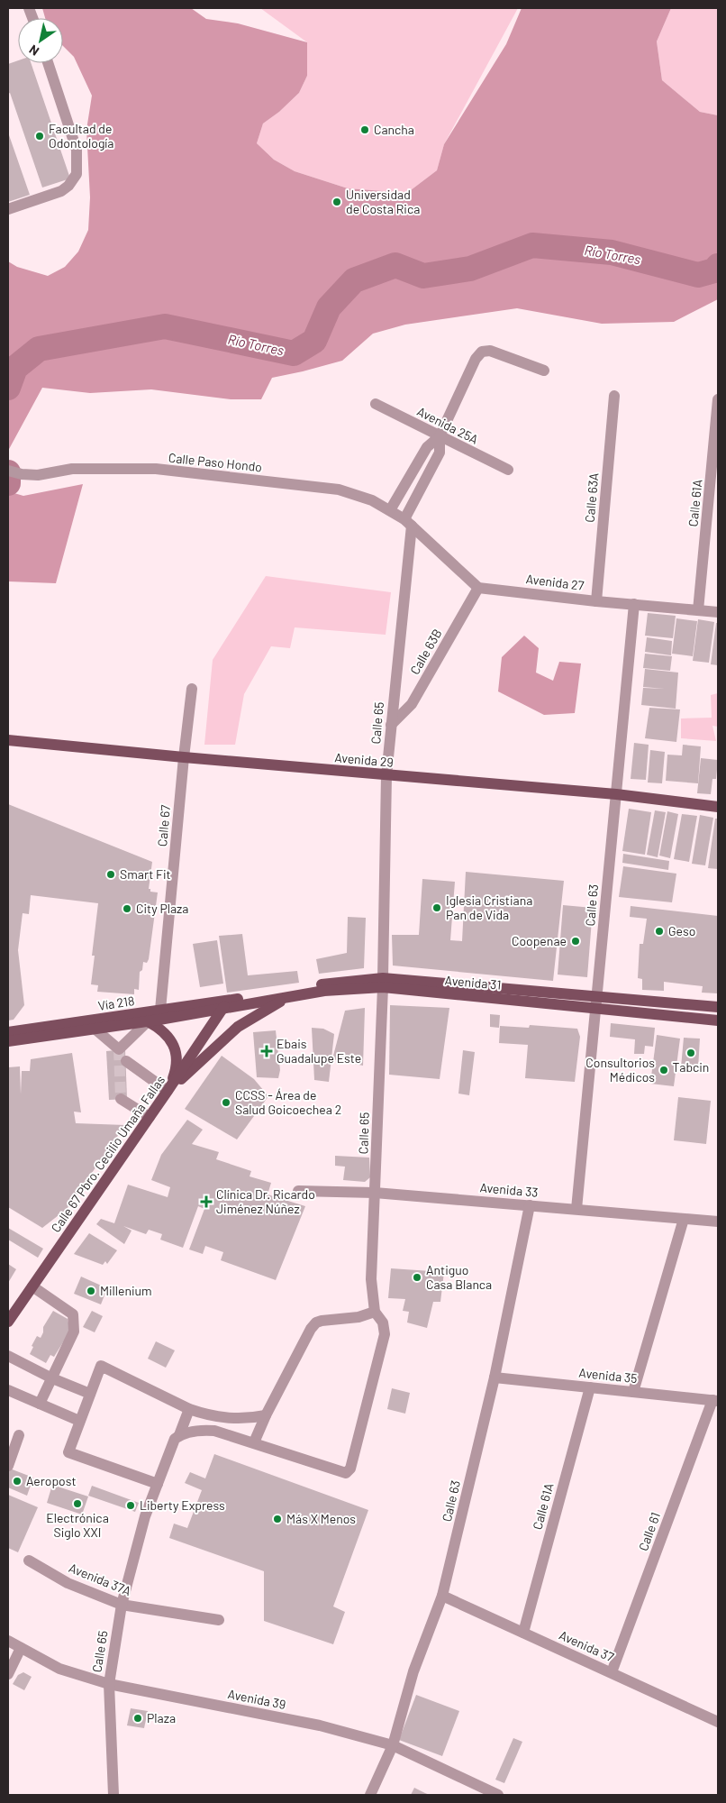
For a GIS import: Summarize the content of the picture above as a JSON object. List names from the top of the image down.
{
  "streets": {
    "main road": [
      "Avenida 29",
      "Avenida 31",
      "Vía 218",
      "Calle 67 Pbro. Cecilio Umaña Fallas"
    ],
    "street": [
      "Avenida 25A",
      "Calle Paso Hondo",
      "Calle 63A",
      "Calle 61A",
      "Avenida 27",
      "Calle 63B",
      "Calle 65",
      "Calle 67",
      "Calle 63",
      "Avenida 33",
      "Avenida 35",
      "Calle 61",
      "Avenida 37A",
      "Avenida 37",
      "Avenida 39"
    ]
  },
  "crossings": [
    ["Avenida 25A", "Calle 65"],
    ["Calle Paso Hondo", "Calle 65"],
    ["Calle 63A", "Avenida 27"],
    ["Calle 61A", "Avenida 27"],
    ["Calle 61A", "Avenida 35"],
    ["Calle 61A", "Avenida 37"],
    ["Avenida 27", "Calle 63B"],
    ["Avenida 27", "Calle 63"],
    ["Calle 63B", "Calle 65"],
    ["Calle 65", "Avenida 29"],
    ["Calle 65", "Avenida 31"],
    ["Calle 65", "Avenida 33"],
    ["Calle 65", "Avenida 37A"],
    ["Calle 65", "Avenida 39"],
    ["Avenida 29", "Calle 67"],
    ["Avenida 29", "Calle 63"],
    ["Calle 67", "Vía 218"],
    ["Calle 63", "Avenida 31"],
    ["Calle 63", "Avenida 33"],
    ["Calle 63", "Avenida 35"],
    ["Calle 63", "Avenida 37"],
    ["Calle 63", "Avenida 39"],
    ["Avenida 31", "Vía 218"],
    ["Avenida 31", "Calle 67 Pbro. Cecilio Umaña Fallas"],
    ["Vía 218", "Calle 67 Pbro. Cecilio Umaña Fallas"],
    ["Avenida 35", "Calle 61"],
    ["Calle 61", "Avenida 37"]
  ],
  "water": ["Río Torres"],
  "places": {
    "other": [
      "Cancha",
      "Facultad de Odontología",
      "Universidad de Costa Rica",
      "Smart Fit",
      "Iglesia Cristiana Pan de Vida",
      "City Plaza",
      "Geso",
      "Coopenae",
      "Tabcin",
      "Consultorios Médicos",
      "CCSS - Área de Salud Goicoechea 2",
      "Antiguo Casa Blanca",
      "Millenium",
      "Aeropost",
      "Electrónica Siglo XXI",
      "Liberty Express",
      "Más X Menos",
      "Plaza"
    ],
    "health": ["Ebais Guadalupe Este", "Clínica Dr. Ricardo Jiménez Núñez"]
  },
  "north": "bottom left"
}
